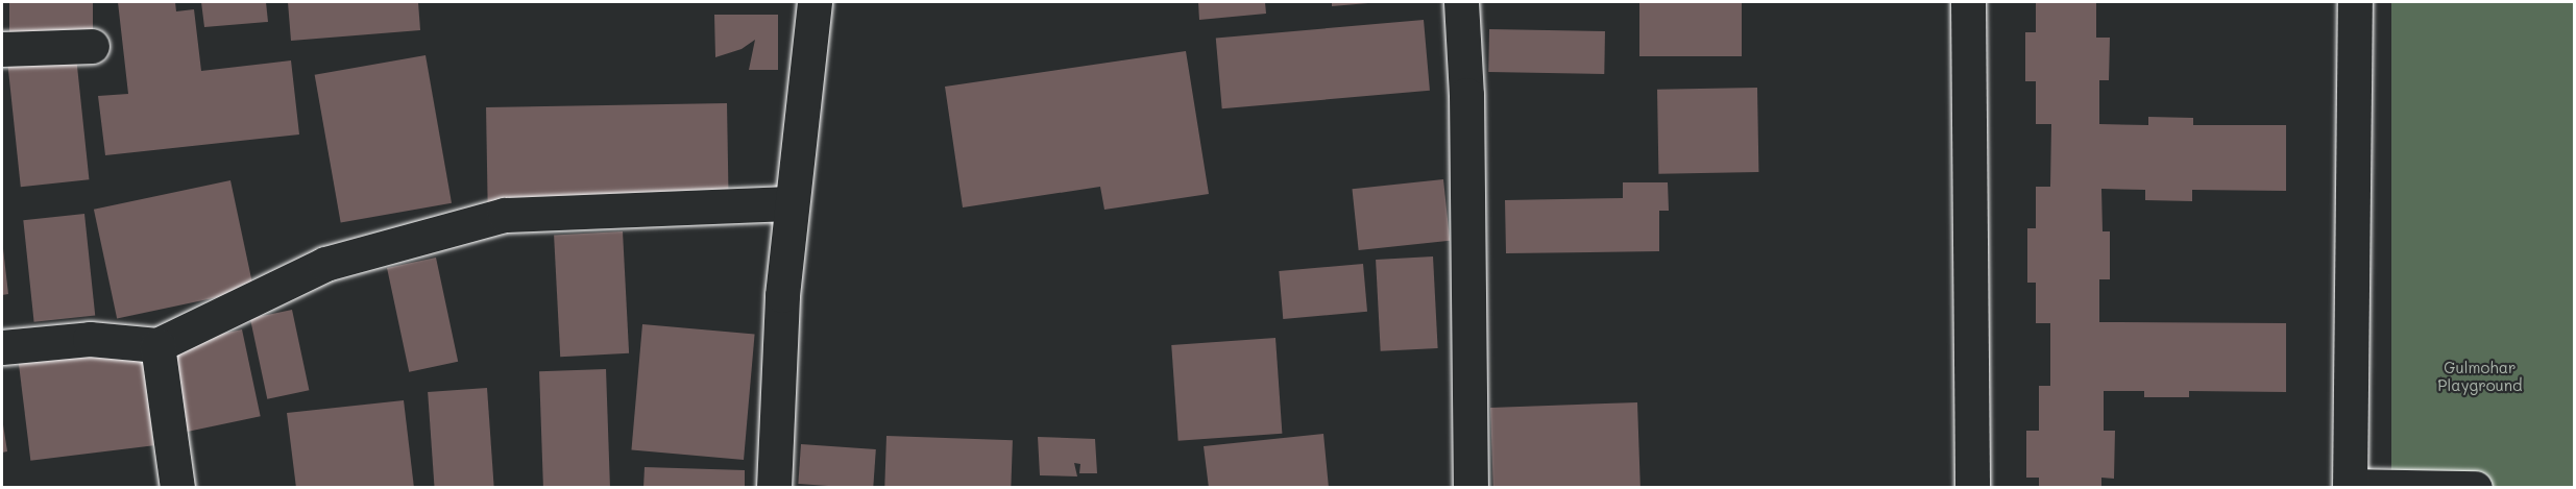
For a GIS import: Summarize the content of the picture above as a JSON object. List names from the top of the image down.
{
  "parks": ["Gulmohar Playground"]
}
